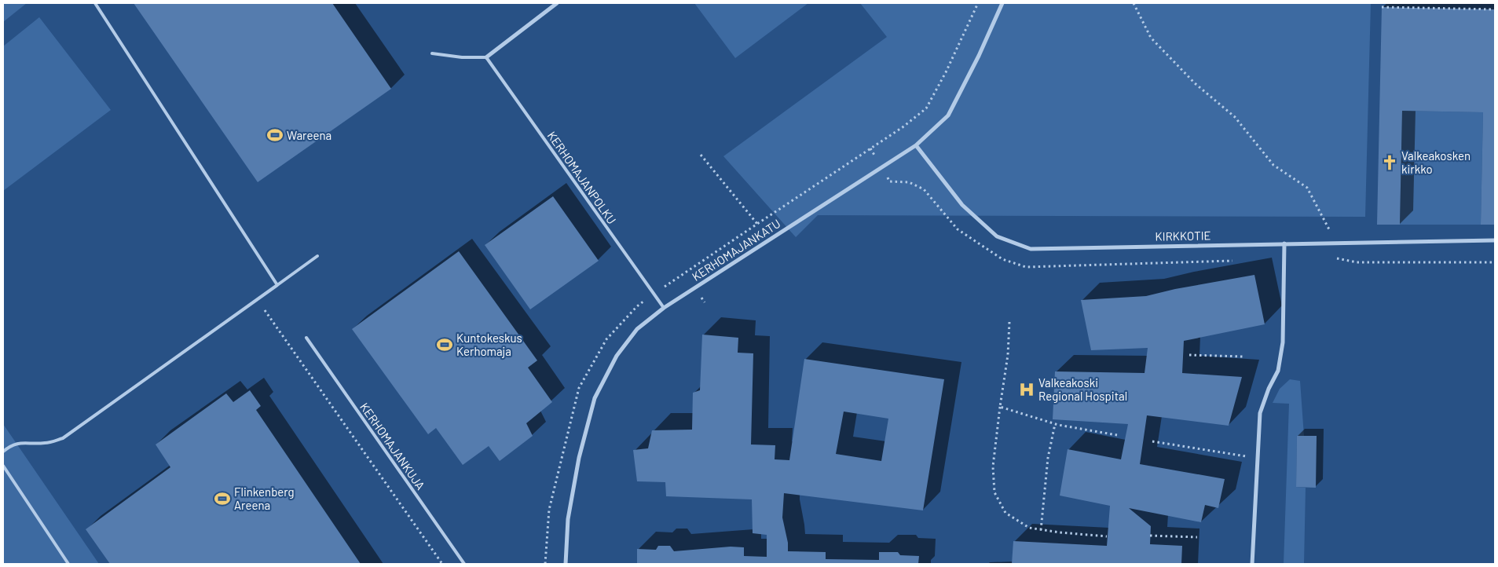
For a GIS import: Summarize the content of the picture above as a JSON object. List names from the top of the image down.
{
  "streets": {
    "street": ["KIRKKOTIE", "KERHOMAJANKATU"],
    "lane": ["KERHOMAJANPOLKU", "KERHOMAJANKUJA"]
  },
  "crossings": [
    ["KERHOMAJANPOLKU", "KERHOMAJANKATU"],
    ["KIRKKOTIE", "KERHOMAJANKATU"]
  ],
  "places": {
    "sports": ["Wareena", "Kuntokeskus Kerhomaja", "Flinkenberg Areena"],
    "church": ["Valkeakosken kirkko"],
    "hospital": ["Valkeakoski Regional Hospital"]
  }
}
